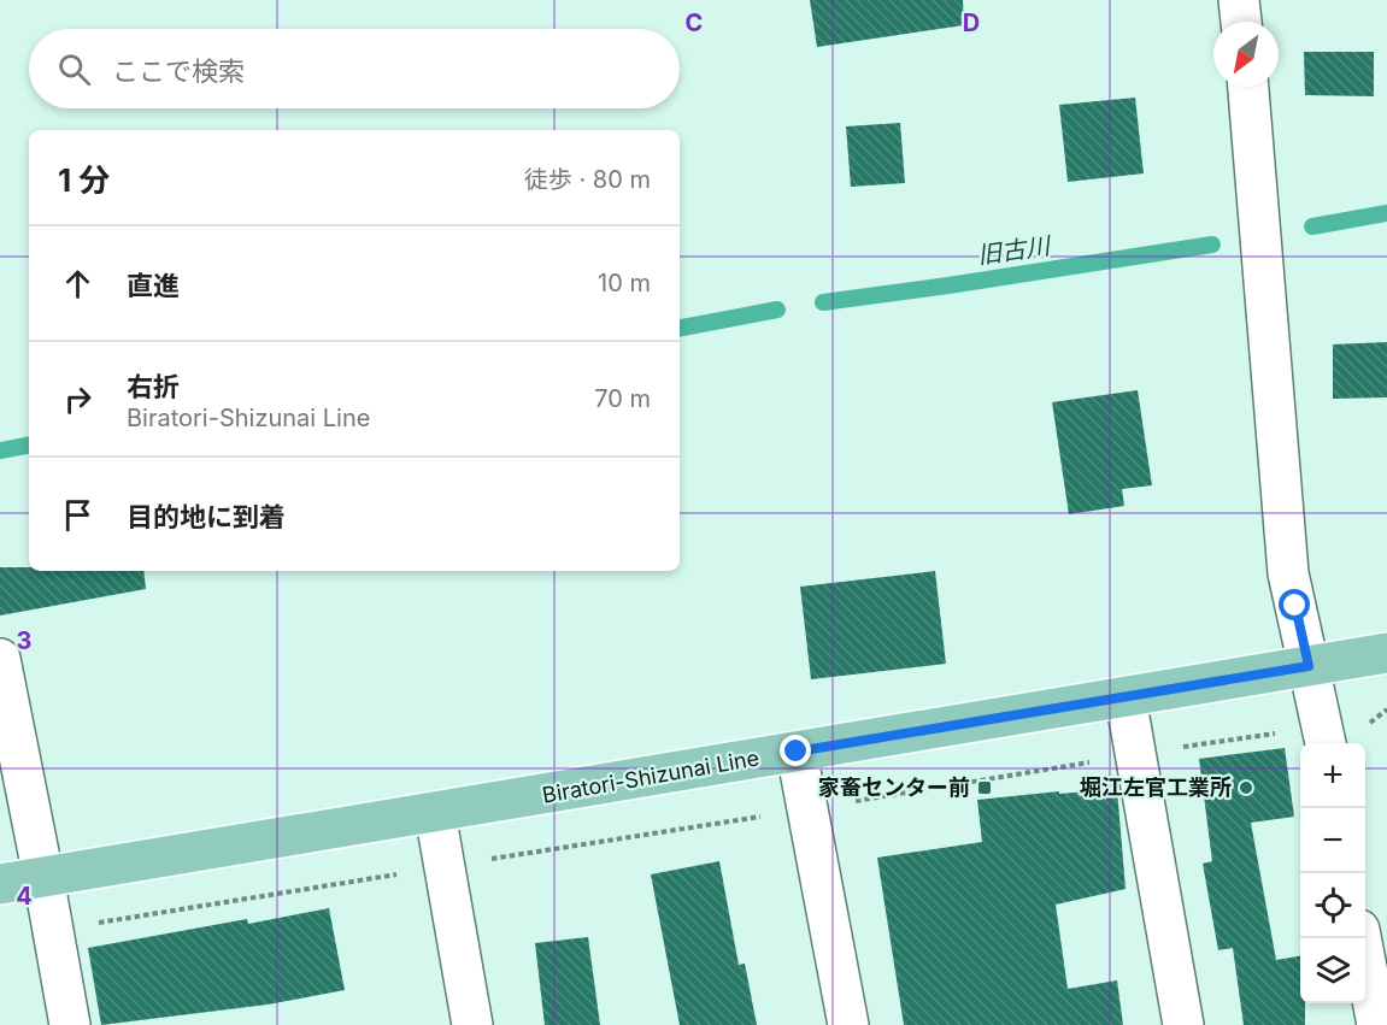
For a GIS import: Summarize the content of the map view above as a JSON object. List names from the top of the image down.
{
  "streets": {
    "main road": ["Biratori-Shizunai Line"]
  },
  "water": ["旧古川"],
  "places": {
    "transit": ["家畜センター前"],
    "other": ["堀江左官工業所"]
  },
  "north": "bottom left",
  "page": {
    "search": "ここで検索",
    "heading": ["1 分", "徒歩 · 80 m"],
    "list": [
      ["直進", "10 m"],
      ["右折", "Biratori-Shizunai Line", "70 m"],
      "目的地に到着"
    ],
    "map_buttons": ["+", "−"]
  },
  "grid": {
    "columns": ["C", "D"],
    "rows": ["3", "4"]
  }
}
